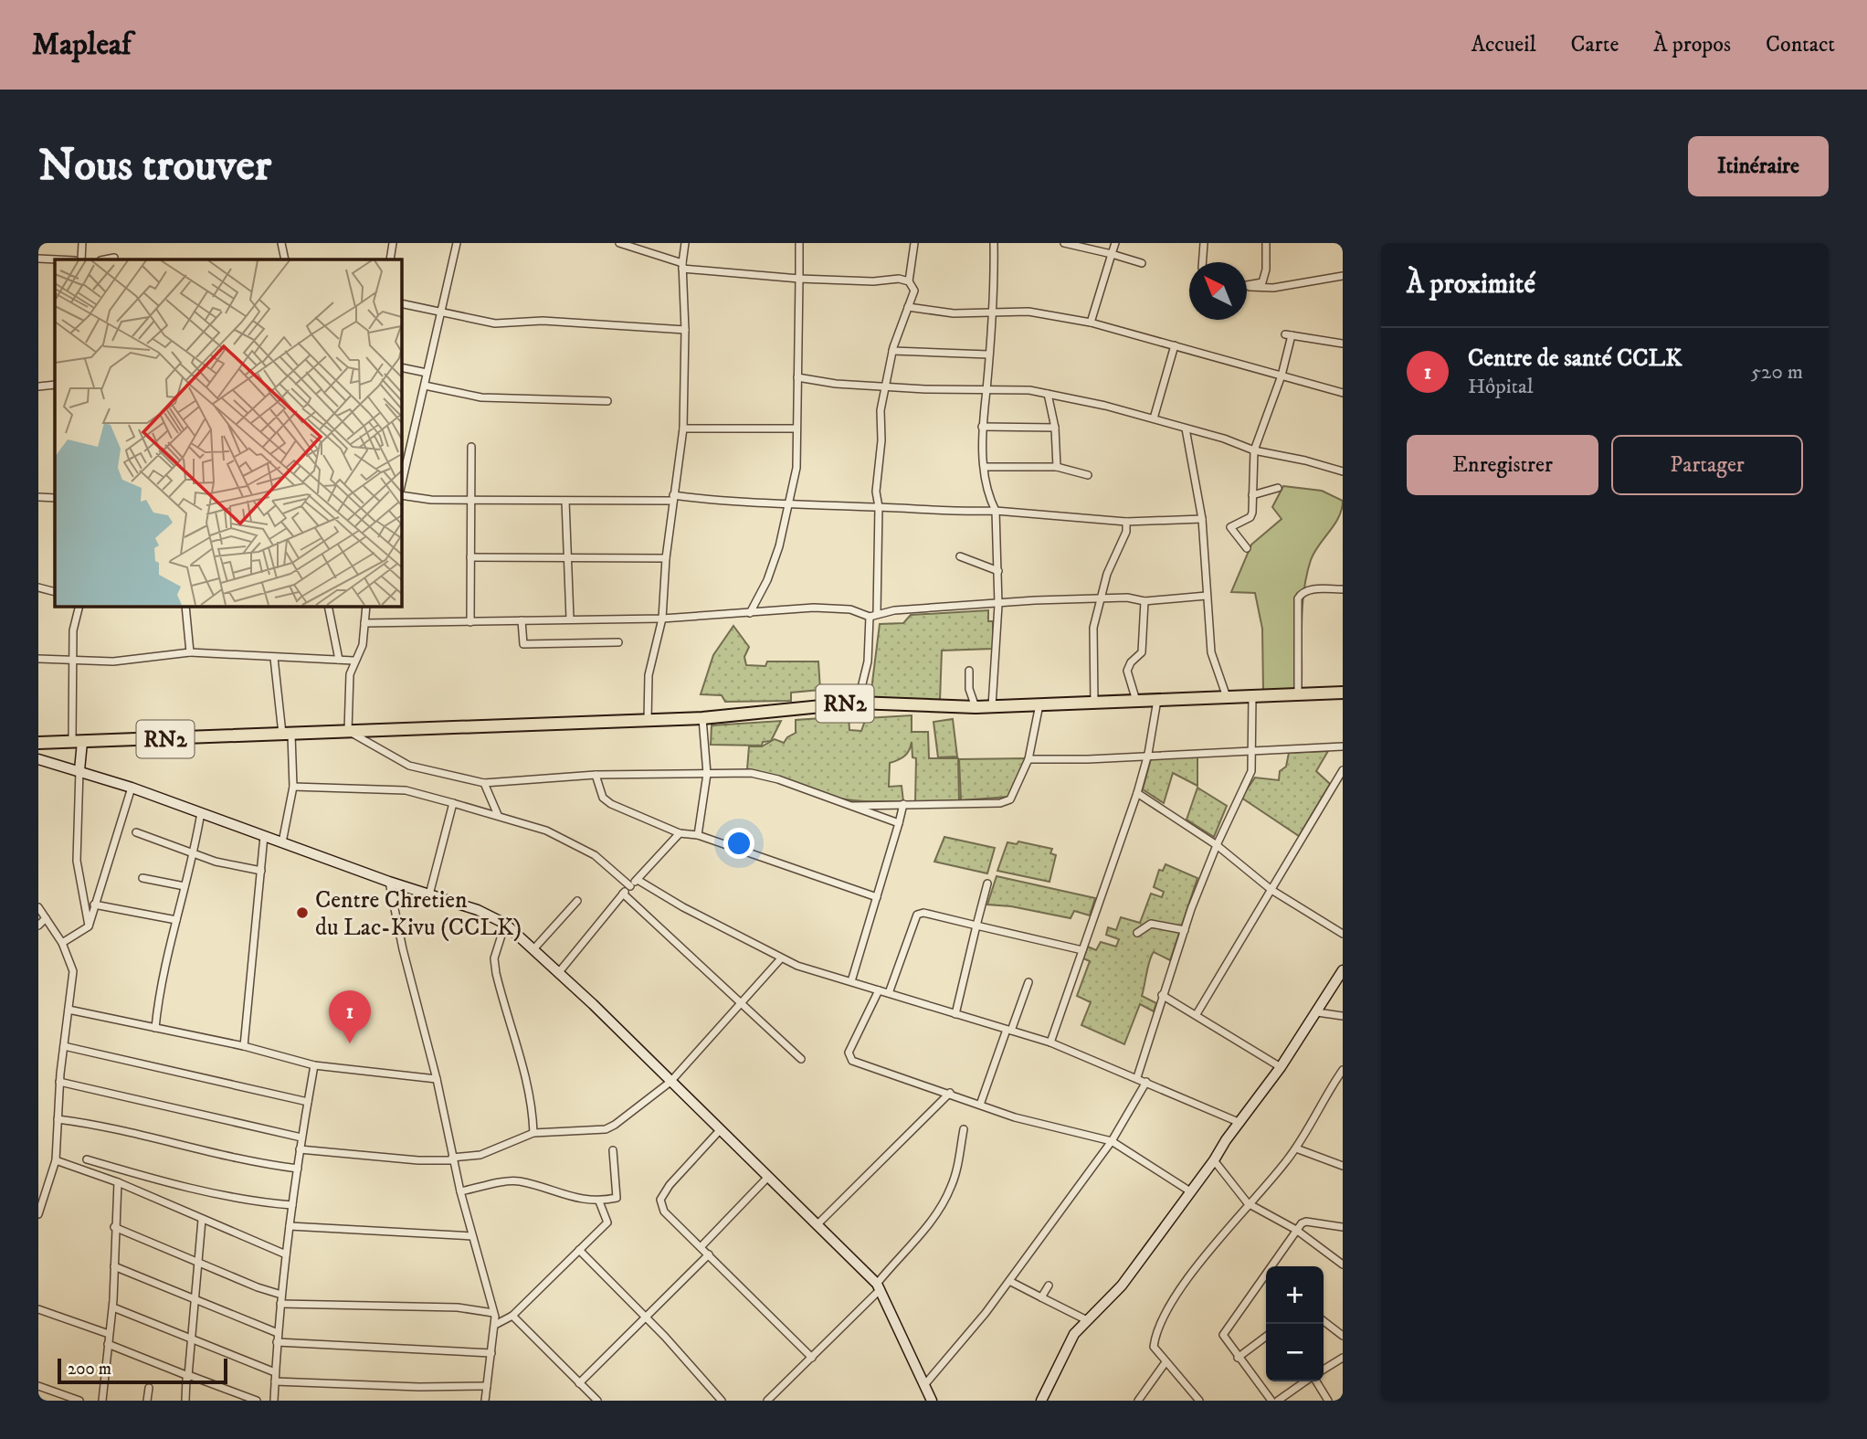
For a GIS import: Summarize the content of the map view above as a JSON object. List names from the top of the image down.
{
  "streets": {
    "highway": ["RN2"]
  },
  "places": ["Centre Chretien du Lac-Kivu (CCLK)"],
  "scale_bar": "200 m",
  "north": "top left",
  "page": {
    "header": "Mapleaf",
    "nav": [
      "Accueil",
      "Carte",
      "À propos",
      "Contact"
    ],
    "buttons": [
      "Itinéraire",
      ["Enregistrer", "Partager"]
    ],
    "title": "Nous trouver",
    "heading": "À proximité",
    "list": [
      {
        "mark": "1",
        "name": "Centre de santé CCLK",
        "note": "Hôpital",
        "value": "520 m"
      }
    ],
    "pins": "1",
    "map_buttons": ["+", "−"],
    "scale": "200 m"
  }
}
